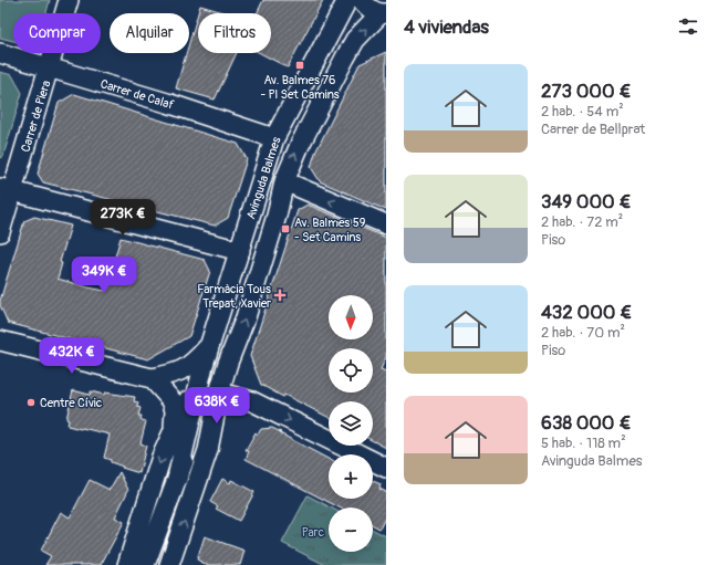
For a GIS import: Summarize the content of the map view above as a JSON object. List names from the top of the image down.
{
  "streets": {
    "street": ["Carrer de Calaf", "Carrer de Piera", "Avinguda Balmes"]
  },
  "crossings": [
    ["Carrer de Calaf", "Carrer de Piera"],
    ["Carrer de Calaf", "Avinguda Balmes"]
  ],
  "parks": ["Parc"],
  "places": {
    "transit": ["Av. Balmes 76 - Pl Set Camins", "Av. Balmes 59 - Set Camins"],
    "health": ["Farmàcia Tous Trepat, Xavier"],
    "other": ["Centre Cívic"]
  },
  "north": "bottom",
  "page": {
    "heading": "4 viviendas",
    "chip": ["Comprar", "Alquilar", "Filtros"],
    "list": [
      {
        "name": "273 000 €",
        "note": "2 hab. · 54 m² · Carrer de Bellprat"
      },
      {
        "name": "349 000 €",
        "note": "2 hab. · 72 m² · Piso"
      },
      {
        "name": "432 000 €",
        "note": "2 hab. · 70 m² · Piso"
      },
      {
        "name": "638 000 €",
        "note": "5 hab. · 118 m² · Avinguda Balmes"
      }
    ],
    "price": [
      "273K €",
      "349K €",
      "432K €",
      "638K €"
    ],
    "map_buttons": ["+", "−"]
  }
}
